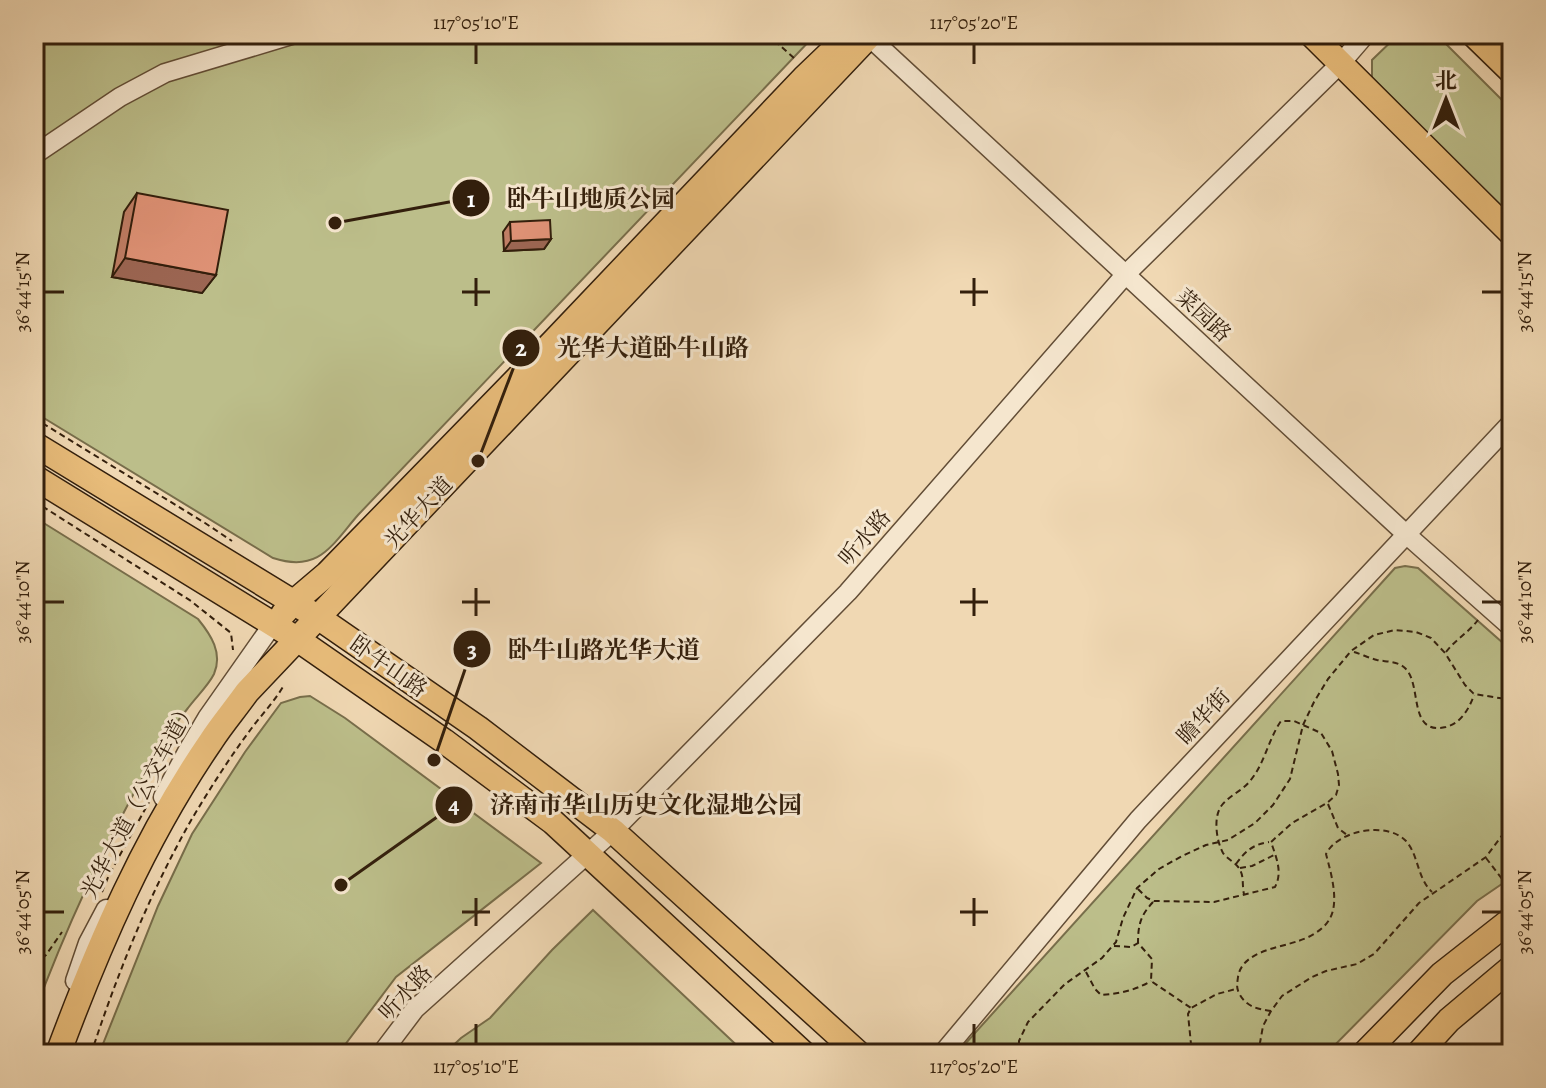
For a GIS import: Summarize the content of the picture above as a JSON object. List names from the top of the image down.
{
  "streets": {
    "main road": ["光华大道", "卧牛山路"],
    "street": [
      "菜园路",
      "听水路",
      "瞻华街",
      "光华大道（公交车道）"
    ]
  },
  "crossings": [
    ["菜园路", "光华大道"],
    ["菜园路", "听水路"],
    ["菜园路", "瞻华街"],
    ["光华大道", "卧牛山路"],
    ["光华大道", "光华大道（公交车道）"],
    ["听水路", "卧牛山路"]
  ],
  "places": [
    "卧牛山地质公园",
    "光华大道卧牛山路",
    "卧牛山路光华大道",
    "济南市华山历史文化湿地公园"
  ],
  "north": "top",
  "coordinates": [
    "117°05'10\"E",
    "117°05'20\"E",
    "36°44'15\"N",
    "36°44'10\"N",
    "36°44'05\"N"
  ]
}
